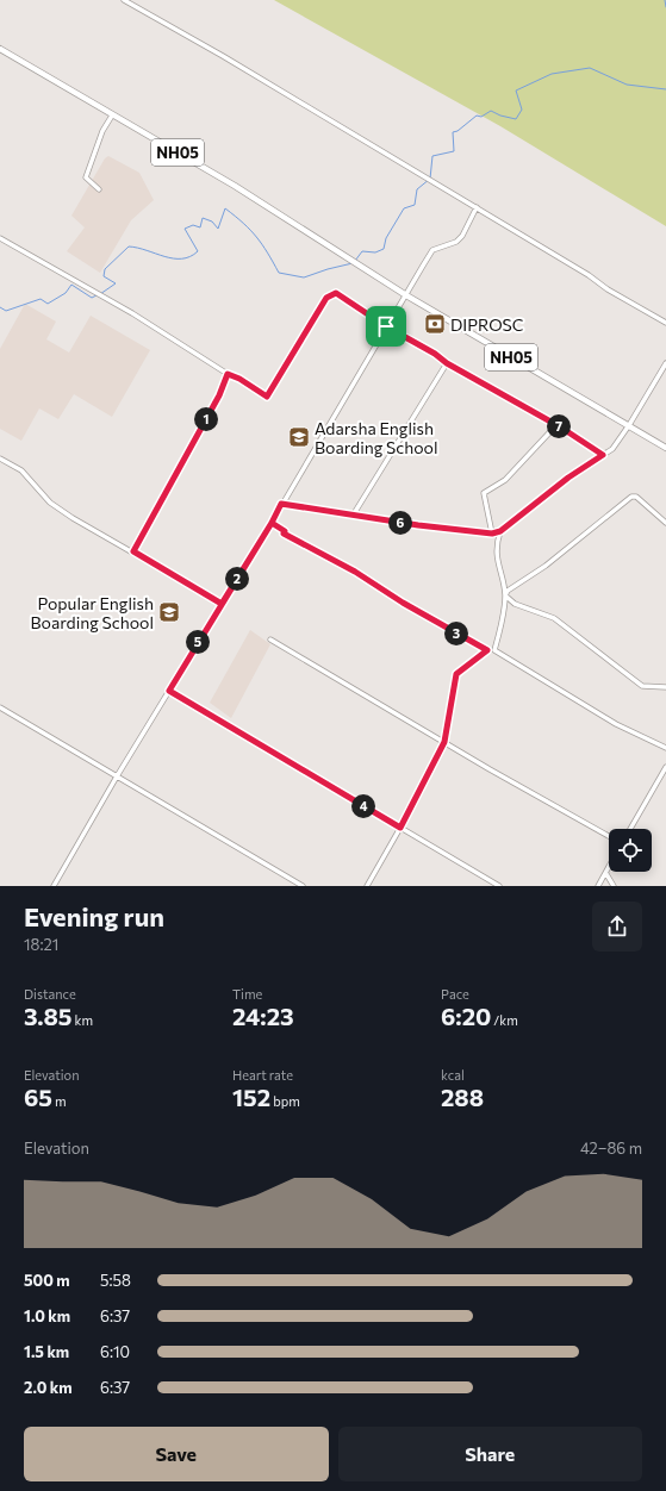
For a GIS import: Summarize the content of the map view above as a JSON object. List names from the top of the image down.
{
  "streets": {
    "main road": ["NH05"]
  },
  "places": {
    "bank": ["DIPROSC"],
    "school or university": ["Adarsha English Boarding School", "Popular English Boarding School"]
  },
  "page": {
    "pins": [
      "1",
      "7",
      "6",
      "2",
      "3",
      "5",
      "4"
    ],
    "heading": ["Evening run", "18:21"],
    "stats": [
      ["Distance", "3.85 km"],
      ["Time", "24:23"],
      ["Pace", "6:20 /km"],
      ["Elevation", "65 m"],
      ["Heart rate", "152 bpm"],
      ["kcal", "288"]
    ],
    "chart": ["Elevation", "42–86 m"],
    "list": [
      {
        "name": "500 m",
        "note": "5:58"
      },
      {
        "name": "1.0 km",
        "note": "6:37"
      },
      {
        "name": "1.5 km",
        "note": "6:10"
      },
      {
        "name": "2.0 km",
        "note": "6:37"
      }
    ],
    "buttons": ["Save", "Share"]
  }
}
